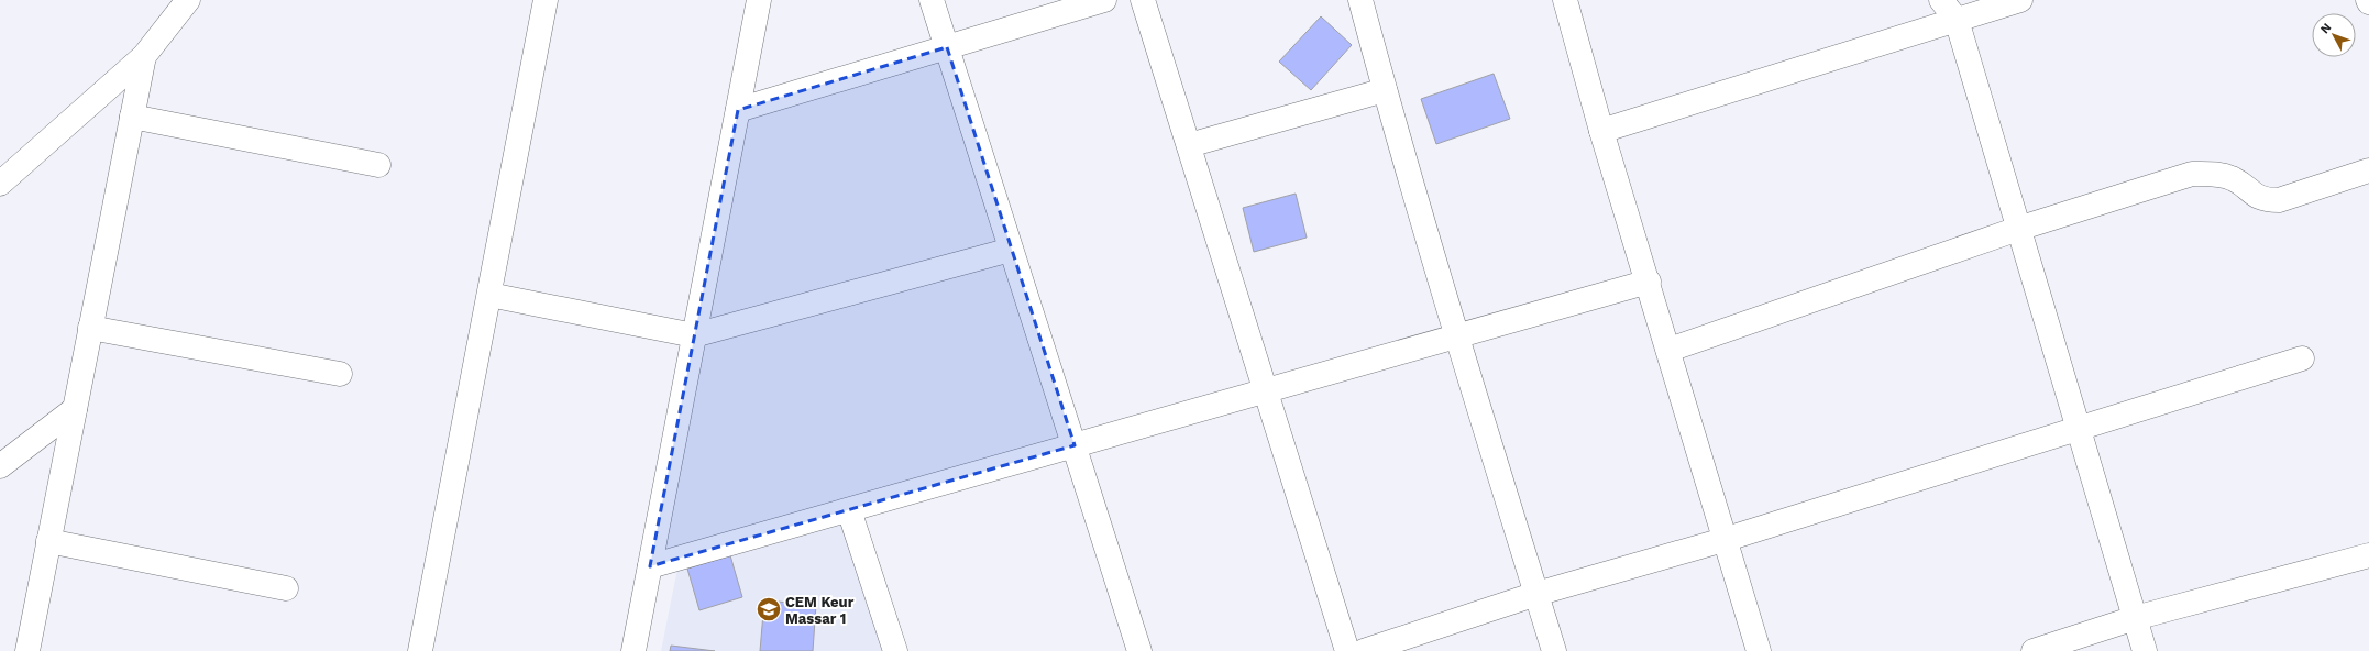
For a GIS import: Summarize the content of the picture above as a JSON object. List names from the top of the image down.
{
  "places": {
    "school or university": ["CEM Keur Massar 1"]
  },
  "north": "top left"
}
